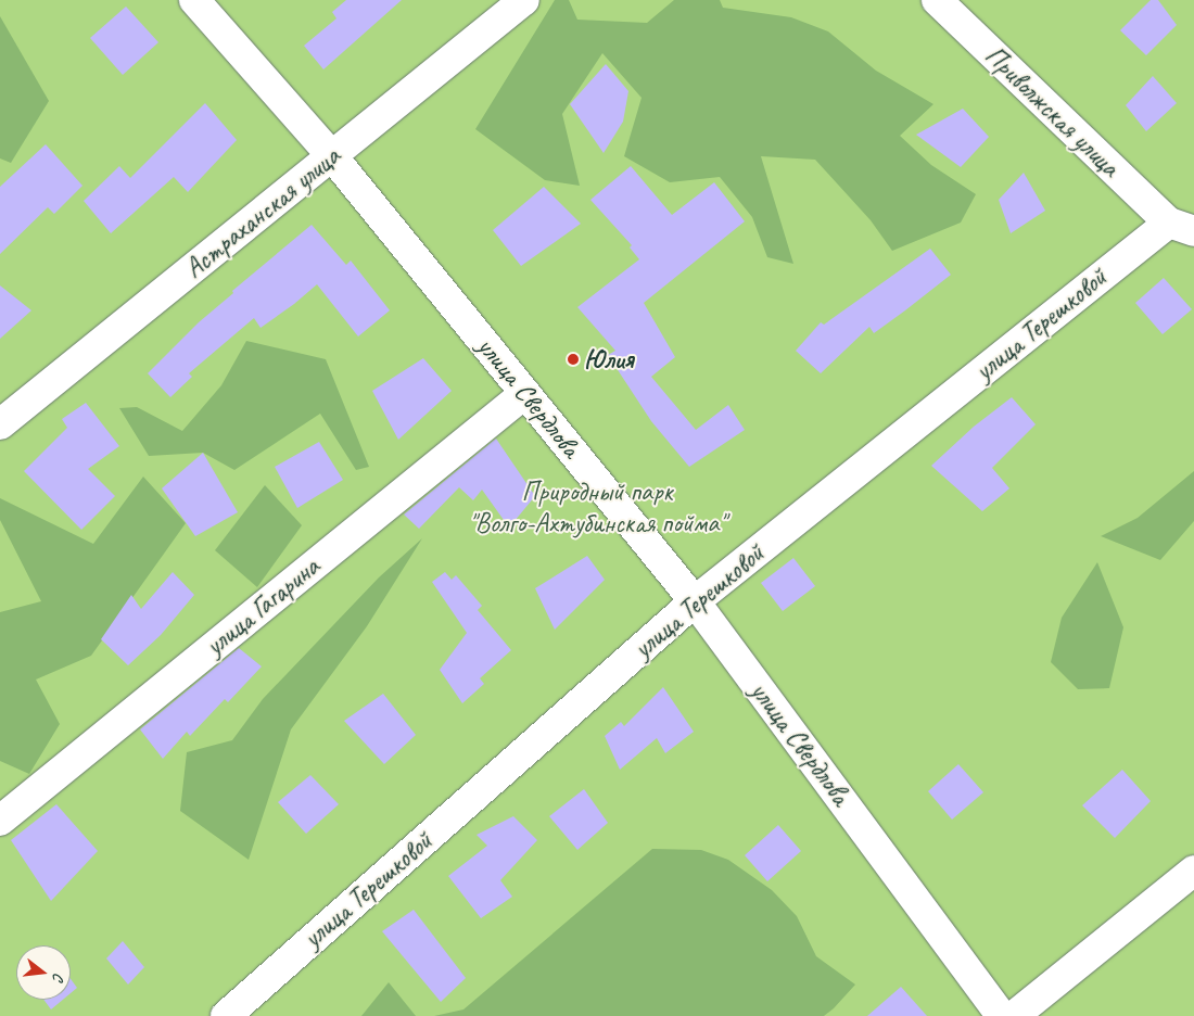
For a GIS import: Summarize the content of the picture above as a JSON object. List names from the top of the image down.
{
  "streets": {
    "street": [
      "Приволжская улица",
      "Астраханская улица",
      "улица Терешковой",
      "улица Свердлова",
      "улица Гагарина"
    ]
  },
  "crossings": [
    ["Приволжская улица", "улица Терешковой"],
    ["Астраханская улица", "улица Свердлова"],
    ["улица Терешковой", "улица Свердлова"],
    ["улица Свердлова", "улица Гагарина"]
  ],
  "parks": ["Природный парк \"Волго-Ахтубинская пойма\""],
  "places": ["Юлия"],
  "north": "right"
}
